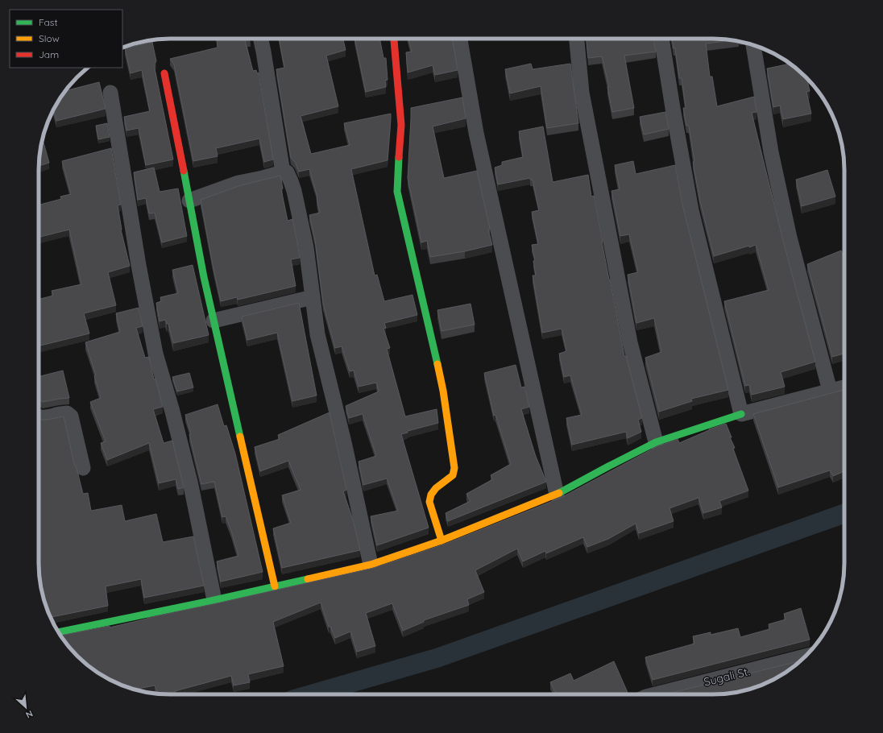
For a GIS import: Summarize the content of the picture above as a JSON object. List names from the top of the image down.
{
  "streets": {
    "street": ["Sugali St."]
  },
  "legend": ["Fast", "Slow", "Jam"],
  "north": "bottom right"
}
